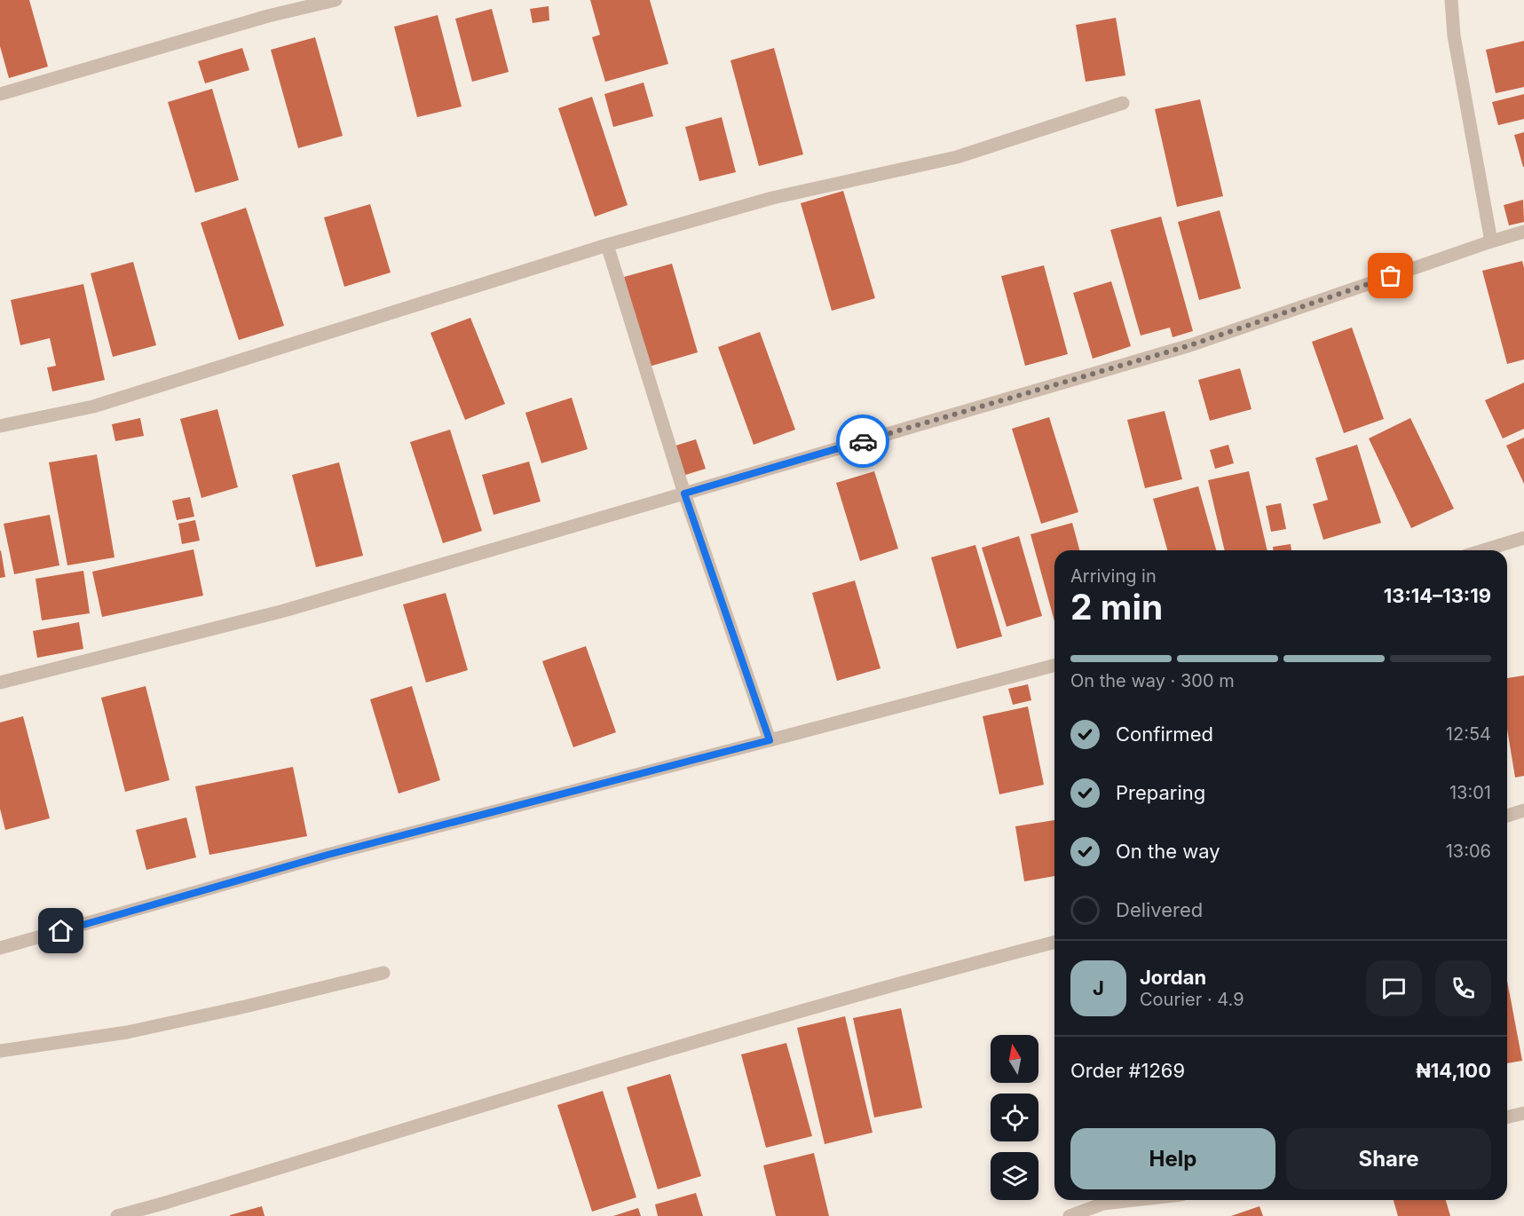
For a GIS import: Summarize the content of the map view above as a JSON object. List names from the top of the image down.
{
  "north": "top",
  "page": {
    "heading": ["2 min", "Arriving in", "13:14–13:19"],
    "panel": [
      "Jordan",
      "Courier · 4.9",
      "Order #1269",
      "₦14,100"
    ],
    "bar": "On the way · 300 m",
    "list": [
      ["Confirmed", "12:54"],
      ["Preparing", "13:01"],
      ["On the way", "13:06"],
      "Delivered"
    ],
    "round": "J",
    "buttons": ["Help", "Share"]
  }
}
